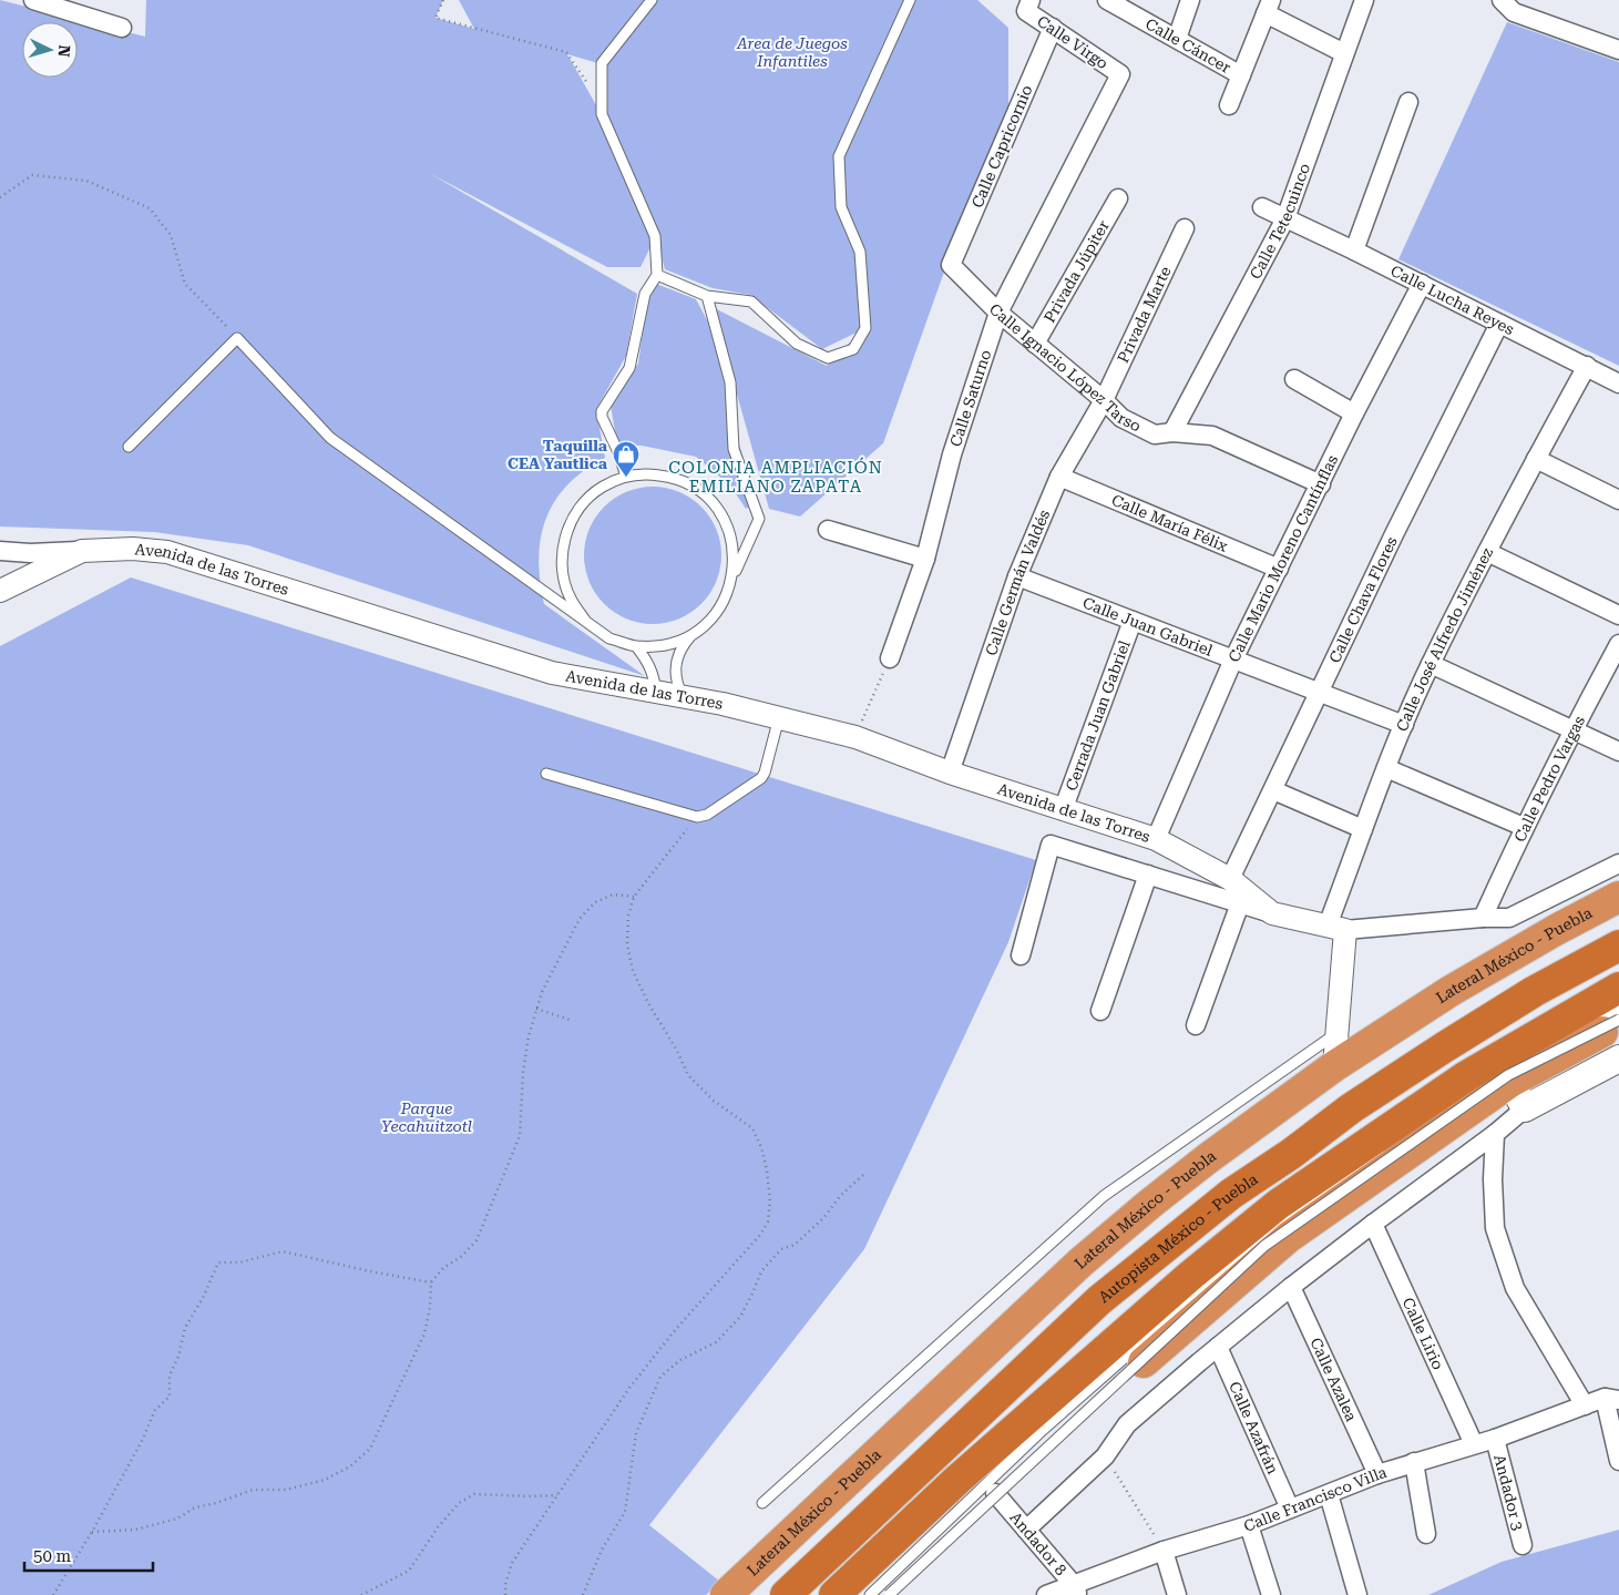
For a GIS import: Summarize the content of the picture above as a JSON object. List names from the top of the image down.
{
  "streets": {
    "highway": ["Lateral México - Puebla", "Autopista México - Puebla"],
    "street": [
      "Calle Virgo",
      "Calle Cáncer",
      "Calle Capricornio",
      "Calle Tetecuinco",
      "Privada Júpiter",
      "Calle Lucha Reyes",
      "Privada Marte",
      "Calle Ignacio López Tarso",
      "Calle Saturno",
      "Calle María Félix",
      "Calle Mario Moreno Cantínflas",
      "Avenida de las Torres",
      "Calle Germán Valdés",
      "Calle Chava Flores",
      "Calle Juan Gabriel",
      "Calle José Alfredo Jiménez",
      "Cerrada Juan Gabriel",
      "Calle Pedro Vargas",
      "Calle Lirio",
      "Calle Azalea",
      "Calle Azafrán",
      "Andador 3",
      "Calle Francisco Villa",
      "Andador 8"
    ]
  },
  "crossings": [
    ["Calle Virgo", "Calle Capricornio"],
    ["Calle Virgo", "Calle Saturno"],
    ["Calle Capricornio", "Calle Ignacio López Tarso"],
    ["Calle Tetecuinco", "Calle Lucha Reyes"],
    ["Calle Tetecuinco", "Calle Ignacio López Tarso"],
    ["Privada Júpiter", "Calle Ignacio López Tarso"],
    ["Calle Lucha Reyes", "Calle Mario Moreno Cantínflas"],
    ["Calle Lucha Reyes", "Calle Chava Flores"],
    ["Calle Lucha Reyes", "Calle José Alfredo Jiménez"],
    ["Privada Marte", "Calle Ignacio López Tarso"],
    ["Privada Marte", "Calle Germán Valdés"],
    ["Calle Ignacio López Tarso", "Calle Saturno"],
    ["Calle Ignacio López Tarso", "Calle Mario Moreno Cantínflas"],
    ["Calle Ignacio López Tarso", "Calle Germán Valdés"],
    ["Calle María Félix", "Calle Mario Moreno Cantínflas"],
    ["Calle María Félix", "Calle Germán Valdés"],
    ["Calle Mario Moreno Cantínflas", "Avenida de las Torres"],
    ["Calle Mario Moreno Cantínflas", "Calle Juan Gabriel"],
    ["Avenida de las Torres", "Calle Germán Valdés"],
    ["Avenida de las Torres", "Calle Chava Flores"],
    ["Avenida de las Torres", "Calle José Alfredo Jiménez"],
    ["Avenida de las Torres", "Cerrada Juan Gabriel"],
    ["Calle Germán Valdés", "Calle Juan Gabriel"],
    ["Calle Chava Flores", "Calle Juan Gabriel"],
    ["Calle Juan Gabriel", "Calle José Alfredo Jiménez"],
    ["Calle Juan Gabriel", "Cerrada Juan Gabriel"],
    ["Calle Lirio", "Calle Francisco Villa"],
    ["Calle Azalea", "Calle Francisco Villa"],
    ["Calle Azafrán", "Calle Francisco Villa"],
    ["Andador 3", "Calle Francisco Villa"],
    ["Calle Francisco Villa", "Andador 8"]
  ],
  "districts": ["COLONIA AMPLIACIÓN EMILIANO ZAPATA"],
  "parks": ["Area de Juegos Infantiles", "Parque Yecahuitzotl"],
  "places": {
    "shop": ["Taquilla CEA Yautlica"]
  },
  "scale_bar": "50 m",
  "north": "right"
}
